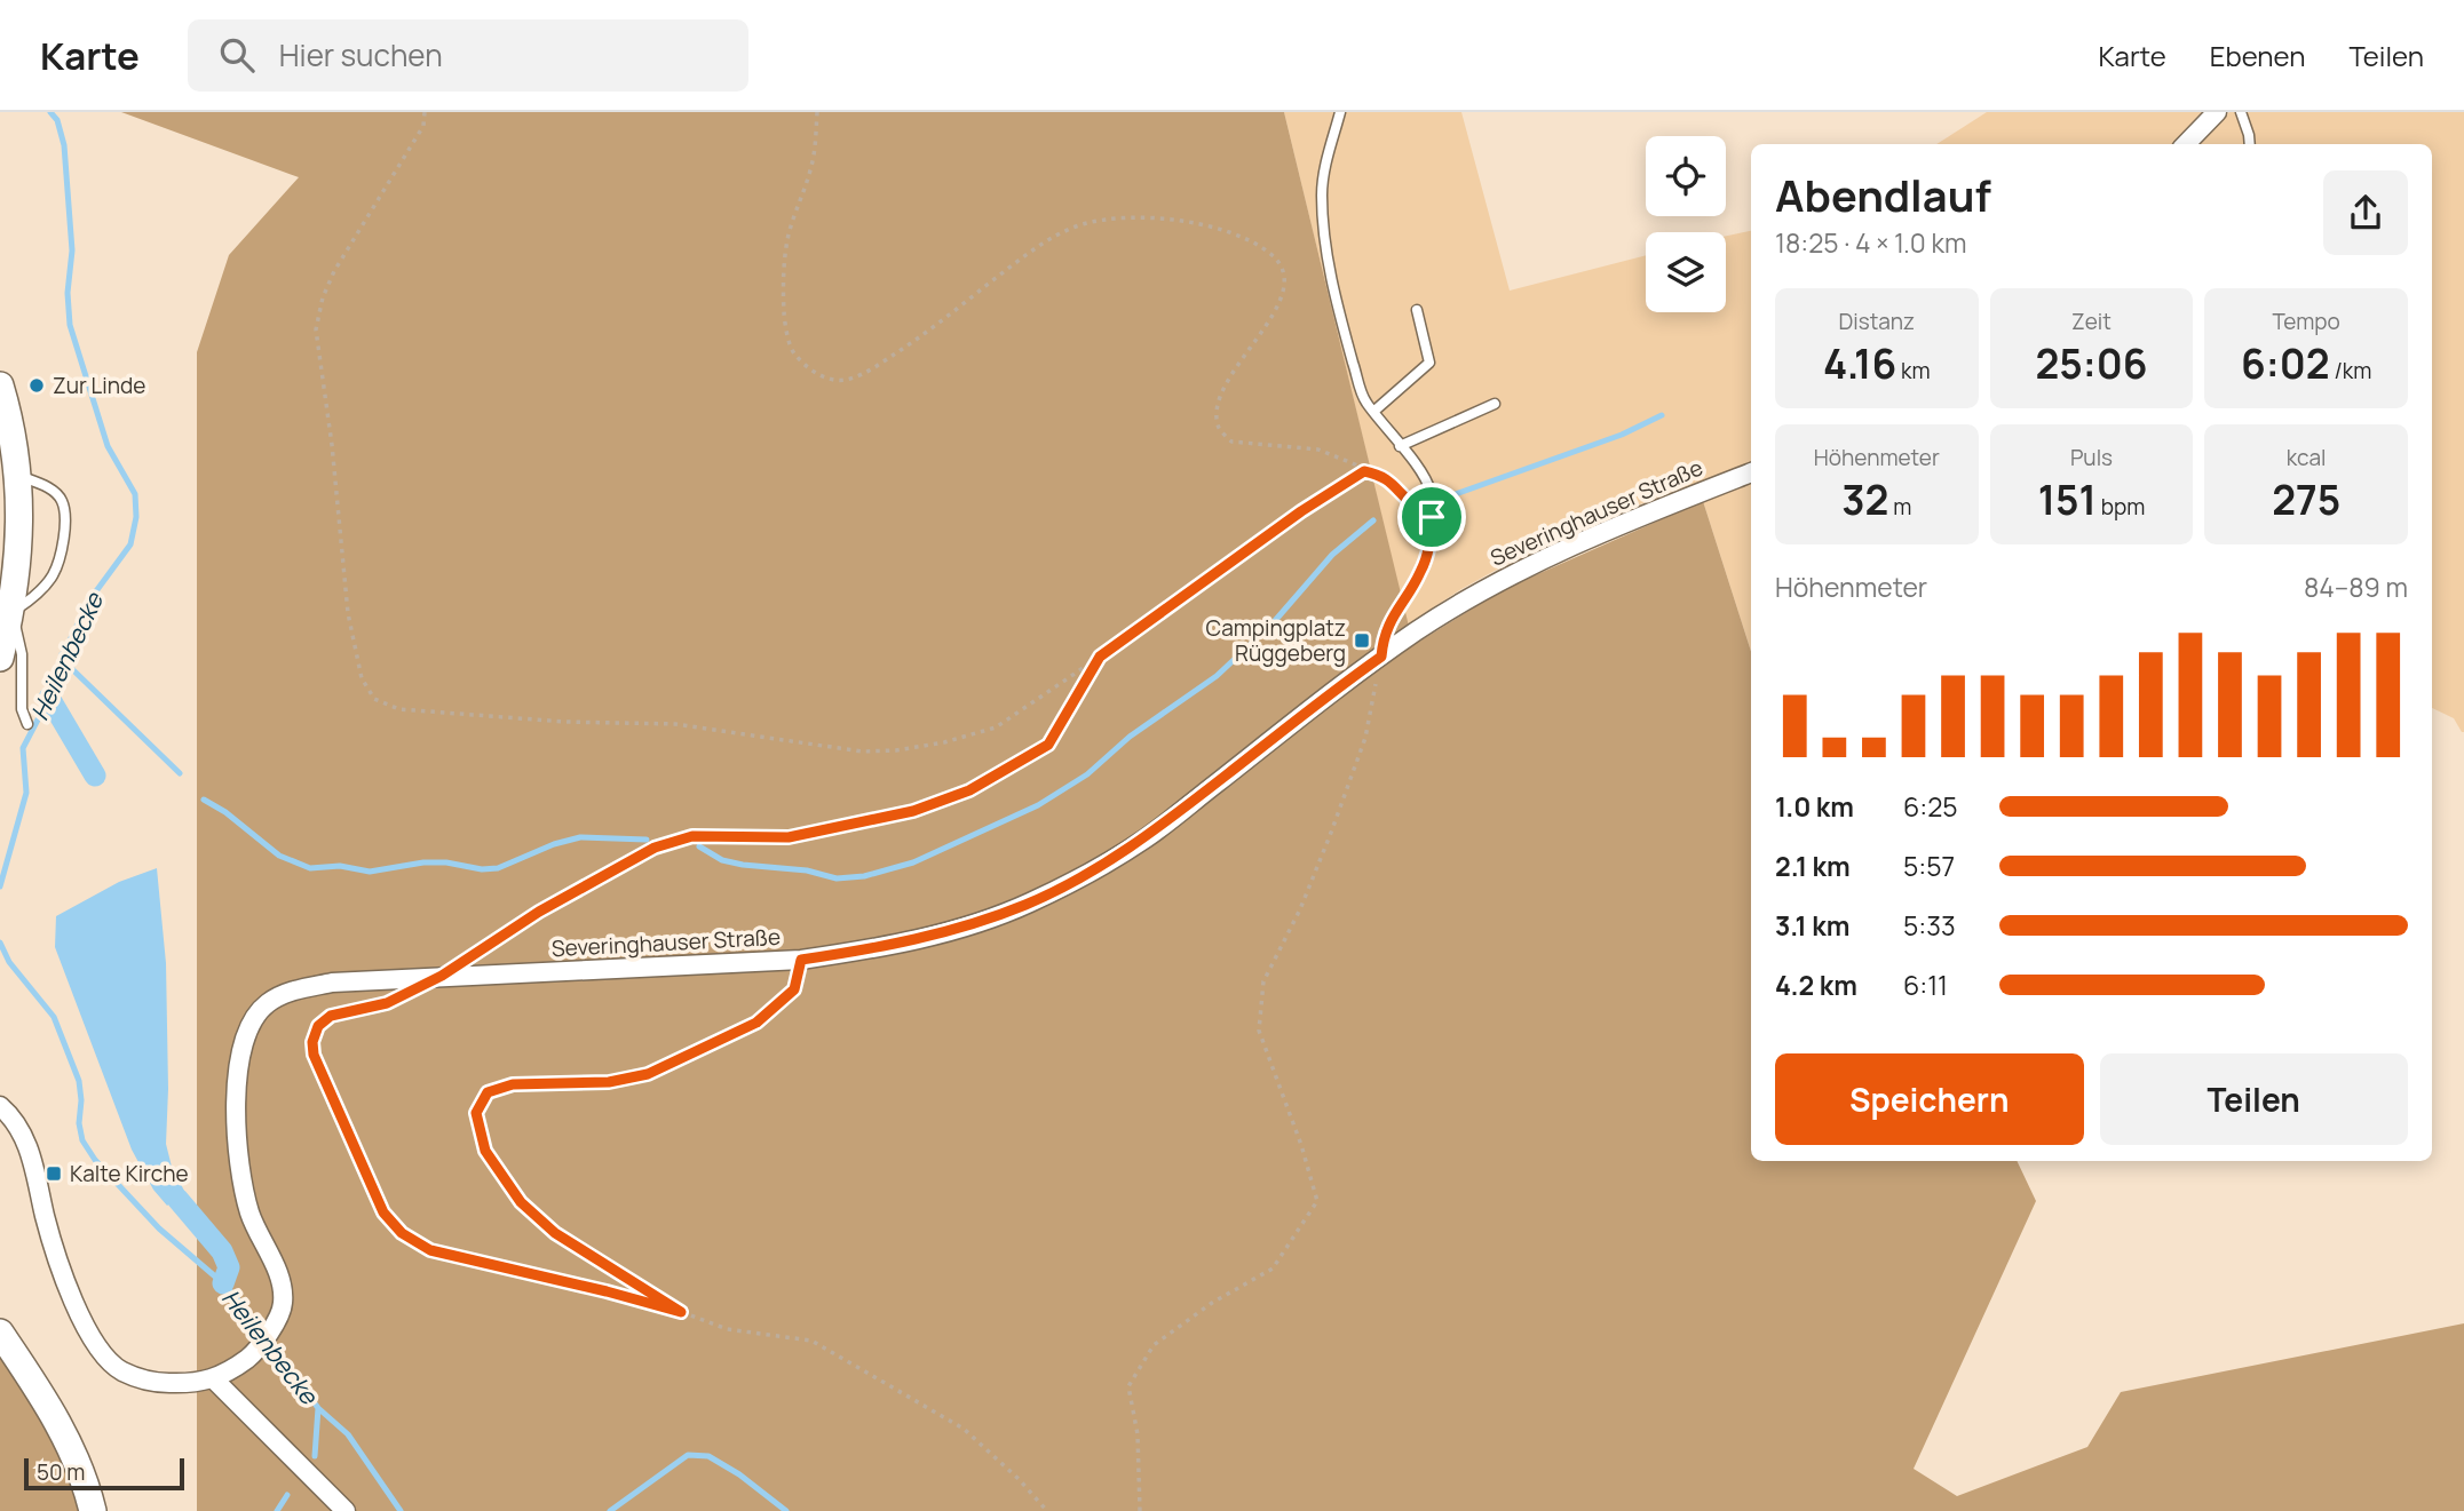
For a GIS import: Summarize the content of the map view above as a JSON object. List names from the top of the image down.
{
  "streets": {
    "street": ["Severinghauser Straße"]
  },
  "water": ["Heilenbecke"],
  "places": {
    "other": ["Zur Linde"],
    "transit": ["Campingplatz Rüggeberg", "Kalte Kirche"]
  },
  "scale_bar": "50 m",
  "page": {
    "header": "Karte",
    "search": "Hier suchen",
    "nav": ["Karte", "Ebenen", "Teilen"],
    "heading": ["Abendlauf", "18:25 · 4 × 1.0 km"],
    "stats": [
      ["Distanz", "4.16 km"],
      ["Zeit", "25:06"],
      ["Tempo", "6:02 /km"],
      ["Höhenmeter", "32 m"],
      ["Puls", "151 bpm"],
      ["kcal", "275"]
    ],
    "chart": ["Höhenmeter", "84–89 m"],
    "list": [
      {
        "name": "1.0 km",
        "note": "6:25"
      },
      {
        "name": "2.1 km",
        "note": "5:57"
      },
      {
        "name": "3.1 km",
        "note": "5:33"
      },
      {
        "name": "4.2 km",
        "note": "6:11"
      }
    ],
    "buttons": ["Speichern", "Teilen"],
    "scale": "50 m"
  }
}
